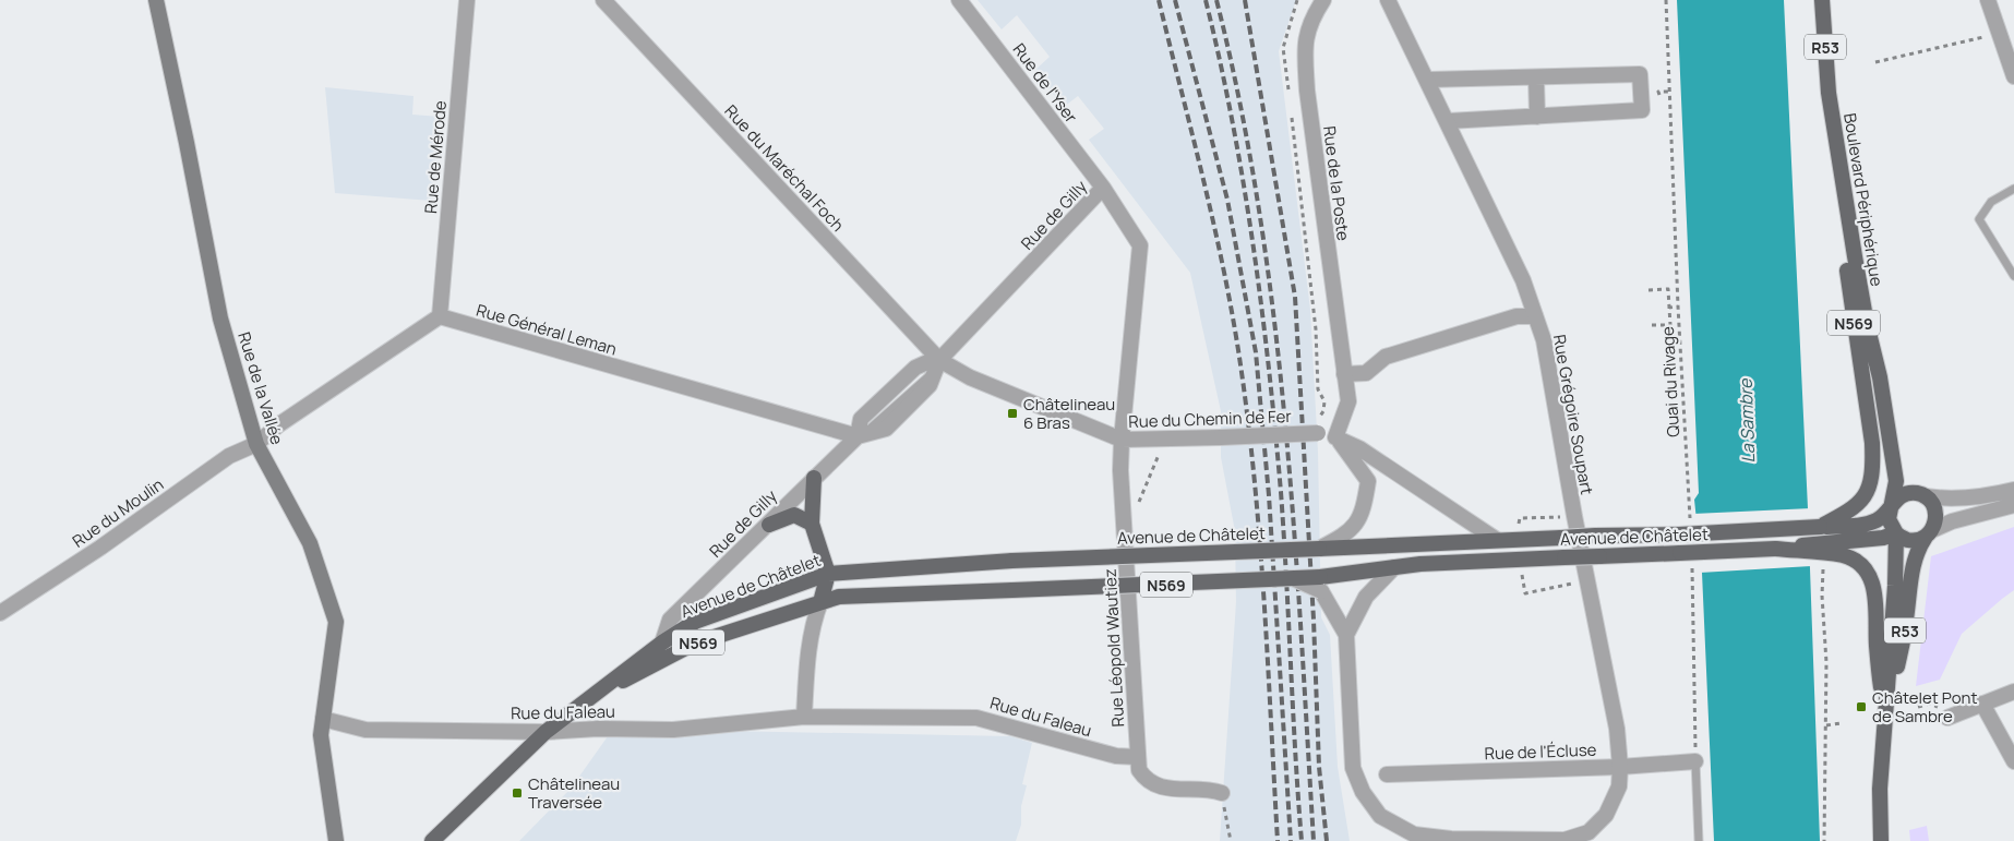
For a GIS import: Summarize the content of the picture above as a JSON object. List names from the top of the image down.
{
  "streets": {
    "main road": [
      "R53",
      "Boulevard Périphérique",
      "N569",
      "Rue de la Vallée",
      "Avenue de Châtelet"
    ],
    "street": [
      "Rue de l'Yser",
      "Rue de Mérode",
      "Rue du Maréchal Foch",
      "Rue de la Poste",
      "Rue de Gilly",
      "Rue Général Leman",
      "Rue Grégoire Soupart",
      "Rue du Chemin de Fer",
      "Rue du Moulin",
      "Rue Léopold Wautiez",
      "Rue du Faleau",
      "Rue de l'Écluse"
    ],
    "path": ["Quai du Rivage"]
  },
  "crossings": [
    ["R53", "Boulevard Périphérique"],
    ["R53", "Avenue de Châtelet"],
    ["Rue de l'Yser", "Rue de Gilly"],
    ["Rue de l'Yser", "Rue Léopold Wautiez"],
    ["Rue de Mérode", "Rue Général Leman"],
    ["Rue du Maréchal Foch", "Rue de Gilly"],
    ["Rue du Maréchal Foch", "Rue du Chemin de Fer"],
    ["Rue de la Poste", "Rue du Chemin de Fer"],
    ["Boulevard Périphérique", "N569"],
    ["Boulevard Périphérique", "Avenue de Châtelet"],
    ["Rue de Gilly", "Rue Général Leman"],
    ["Rue de Gilly", "Rue du Chemin de Fer"],
    ["Rue de Gilly", "Avenue de Châtelet"],
    ["Rue de Gilly", "Rue Léopold Wautiez"],
    ["N569", "Avenue de Châtelet"],
    ["N569", "Rue du Faleau"],
    ["Rue de la Vallée", "Rue du Moulin"],
    ["Rue de la Vallée", "Rue du Faleau"],
    ["Rue Grégoire Soupart", "Rue de l'Écluse"],
    ["Rue du Chemin de Fer", "Avenue de Châtelet"],
    ["Rue du Chemin de Fer", "Rue Léopold Wautiez"],
    ["Rue Léopold Wautiez", "Rue du Faleau"]
  ],
  "water": ["La Sambre"],
  "places": {
    "transit": ["Châtelineau 6 Bras", "Châtelet Pont de Sambre", "Châtelineau Traversée"]
  }
}
